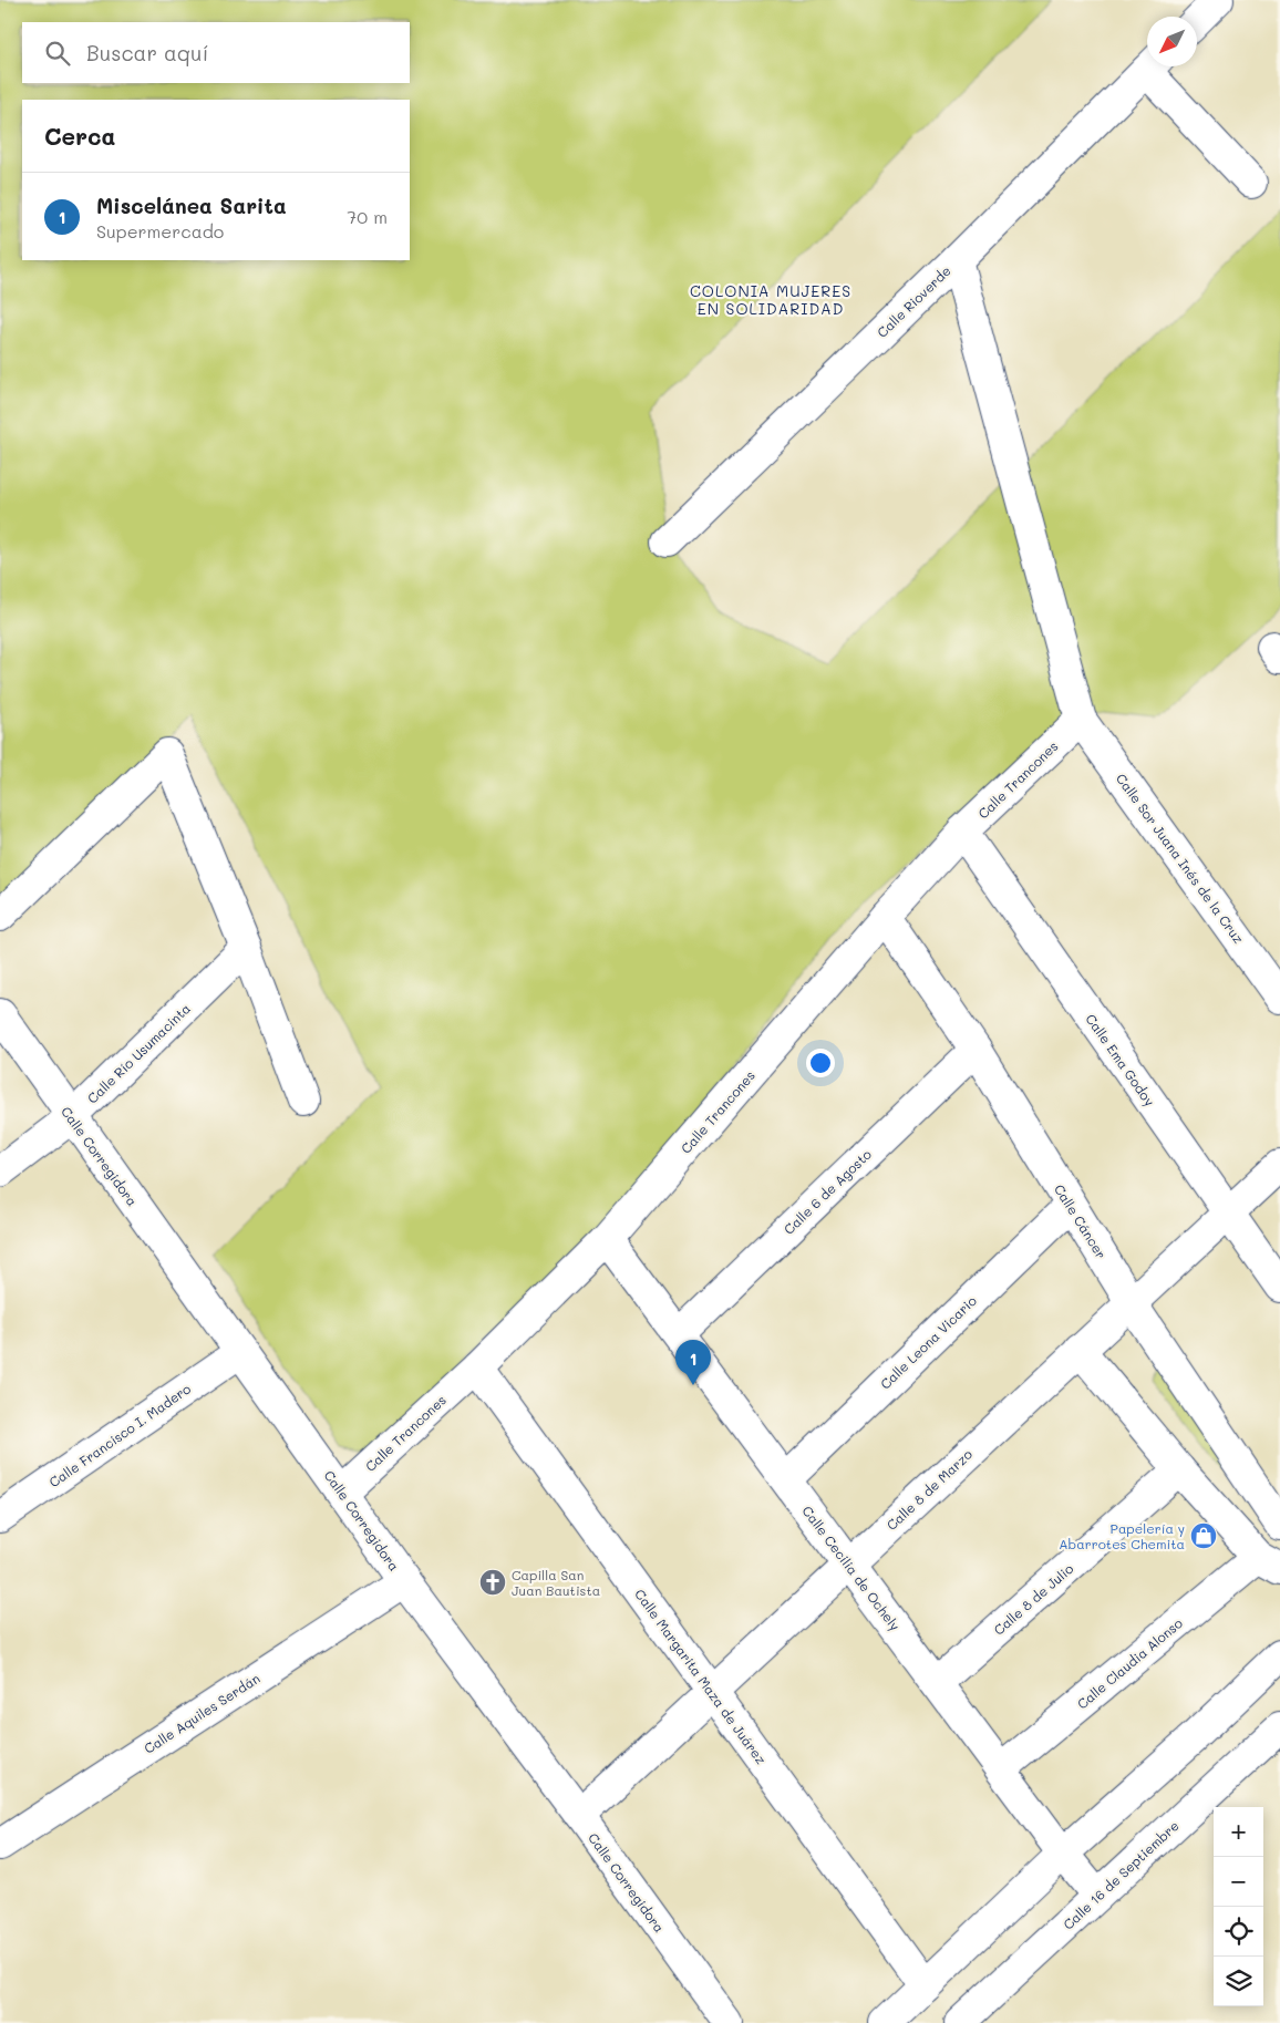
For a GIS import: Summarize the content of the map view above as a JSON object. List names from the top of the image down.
{
  "streets": {
    "street": [
      "Calle Rioverde",
      "Calle Trancones",
      "Calle Sor Juana Inés de la Cruz",
      "Calle Río Usumacinta",
      "Calle Ema Godoy",
      "Calle Corregidora",
      "Calle 6 de Agosto",
      "Calle Cáncer",
      "Calle Leona Vicario",
      "Calle Francisco I. Madero",
      "Calle 8 de Marzo",
      "Calle Cecilia de Ochely",
      "Calle 8 de Julio",
      "Calle Claudia Alonso",
      "Calle Margarita Maza de Juárez",
      "Calle Aquiles Serdán",
      "Calle 16 de Septiembre"
    ]
  },
  "crossings": [
    ["Calle Trancones", "Calle Sor Juana Inés de la Cruz"],
    ["Calle Trancones", "Calle Ema Godoy"],
    ["Calle Trancones", "Calle Corregidora"],
    ["Calle Trancones", "Calle Cáncer"],
    ["Calle Trancones", "Calle Cecilia de Ochely"],
    ["Calle Trancones", "Calle Margarita Maza de Juárez"],
    ["Calle Río Usumacinta", "Calle Corregidora"],
    ["Calle Ema Godoy", "Calle 8 de Marzo"],
    ["Calle Corregidora", "Calle Francisco I. Madero"],
    ["Calle Corregidora", "Calle 8 de Marzo"],
    ["Calle Corregidora", "Calle Aquiles Serdán"],
    ["Calle 6 de Agosto", "Calle Cáncer"],
    ["Calle 6 de Agosto", "Calle Cecilia de Ochely"],
    ["Calle Cáncer", "Calle Leona Vicario"],
    ["Calle Cáncer", "Calle 8 de Marzo"],
    ["Calle Leona Vicario", "Calle Cecilia de Ochely"],
    ["Calle 8 de Marzo", "Calle Cecilia de Ochely"],
    ["Calle 8 de Marzo", "Calle Margarita Maza de Juárez"],
    ["Calle Cecilia de Ochely", "Calle 8 de Julio"],
    ["Calle Cecilia de Ochely", "Calle Claudia Alonso"],
    ["Calle Cecilia de Ochely", "Calle 16 de Septiembre"]
  ],
  "districts": ["COLONIA MUJERES EN SOLIDARIDAD"],
  "places": {
    "shop": ["Papelería y Abarrotes Chemita"],
    "church": ["Capilla San Juan Bautista"]
  },
  "north": "bottom left",
  "page": {
    "search": "Buscar aquí",
    "heading": "Cerca",
    "list": [
      {
        "mark": "1",
        "name": "Miscelánea Sarita",
        "note": "Supermercado",
        "value": "70 m"
      }
    ],
    "pins": "1",
    "map_buttons": ["+", "−"]
  }
}
